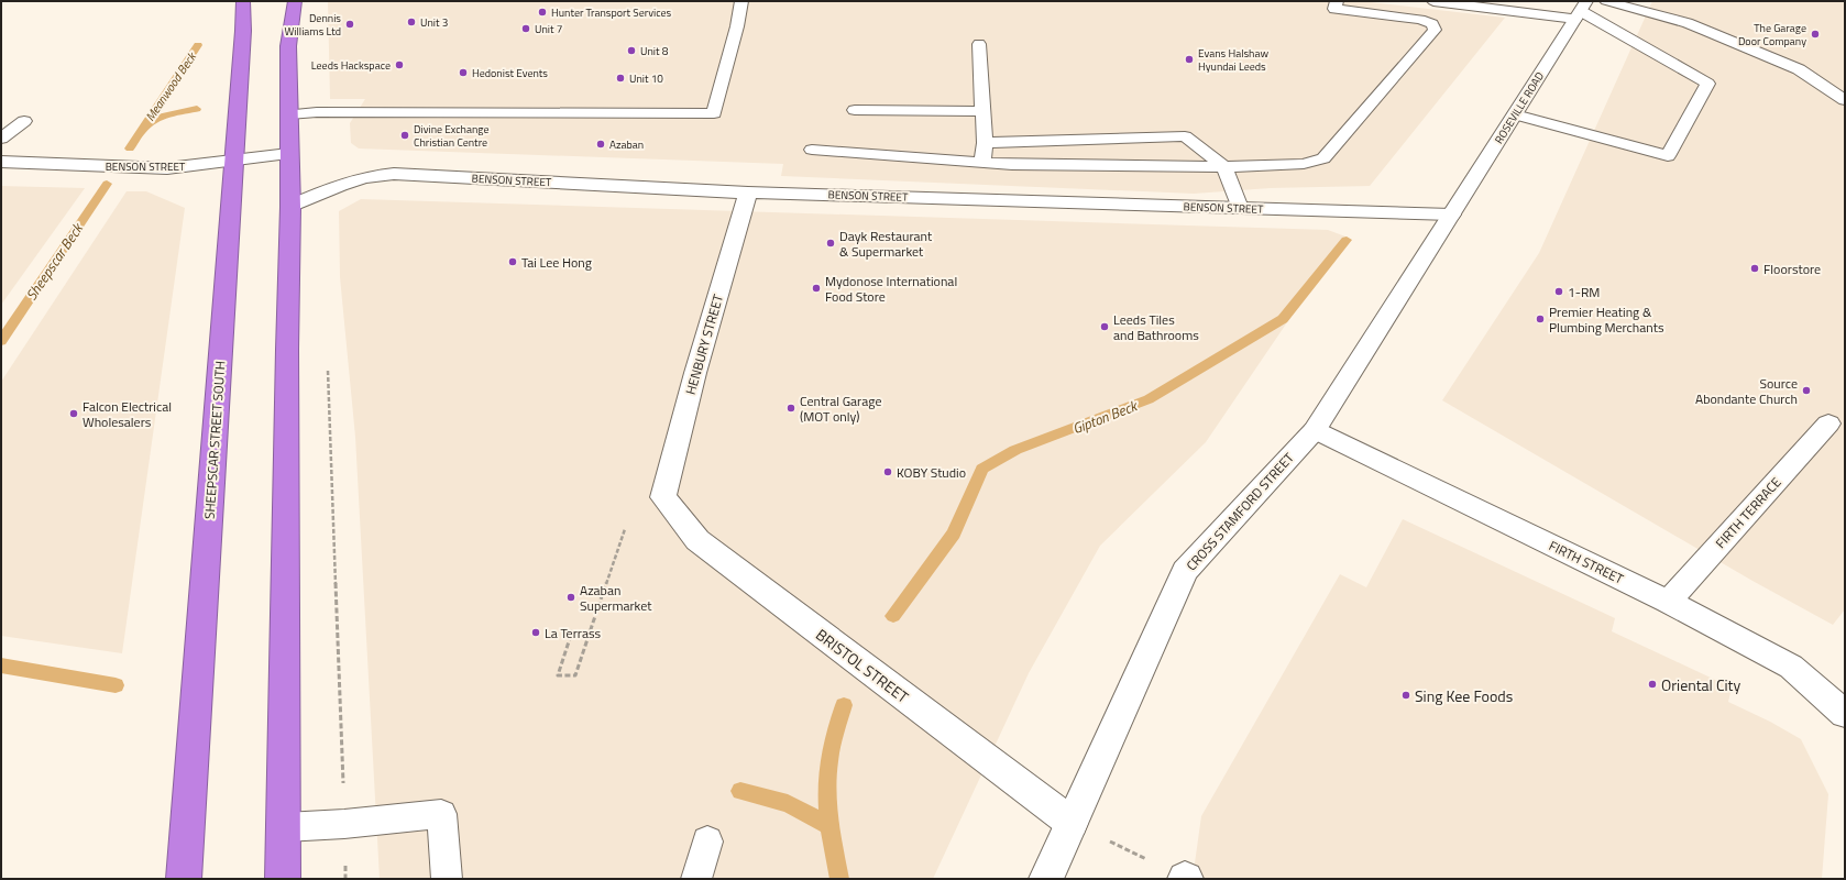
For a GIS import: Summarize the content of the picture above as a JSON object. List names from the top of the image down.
{
  "streets": {
    "highway": ["SHEEPSCAR STREET SOUTH"],
    "street": [
      "ROSEVILLE ROAD",
      "BENSON STREET",
      "HENBURY STREET",
      "CROSS STAMFORD STREET",
      "FIRTH TERRACE",
      "FIRTH STREET",
      "BRISTOL STREET"
    ]
  },
  "crossings": [
    ["ROSEVILLE ROAD", "BENSON STREET"],
    ["ROSEVILLE ROAD", "CROSS STAMFORD STREET"],
    ["BENSON STREET", "HENBURY STREET"],
    ["BENSON STREET", "SHEEPSCAR STREET SOUTH"],
    ["BENSON STREET", "CROSS STAMFORD STREET"],
    ["HENBURY STREET", "BRISTOL STREET"],
    ["CROSS STAMFORD STREET", "FIRTH STREET"],
    ["CROSS STAMFORD STREET", "BRISTOL STREET"],
    ["FIRTH TERRACE", "FIRTH STREET"]
  ],
  "water": ["Meanwood Beck", "Sheepscar Beck", "Gipton Beck"],
  "places": [
    "Hunter Transport Services",
    "Unit 3",
    "Dennis Williams Ltd",
    "Unit 7",
    "The Garage Door Company",
    "Unit 8",
    "Evans Halshaw Hyundai Leeds",
    "Leeds Hackspace",
    "Hedonist Events",
    "Unit 10",
    "Divine Exchange Christian Centre",
    "Azaban",
    "Dayk Restaurant & Supermarket",
    "Tai Lee Hong",
    "Floorstore",
    "Mydonose International Food Store",
    "1-RM",
    "Premier Heating & Plumbing Merchants",
    "Leeds Tiles and Bathrooms",
    "Source Abondante Church",
    "Central Garage (MOT only)",
    "Falcon Electrical Wholesalers",
    "KOBY Studio",
    "Azaban Supermarket",
    "La Terrass",
    "Oriental City",
    "Sing Kee Foods"
  ]
}
